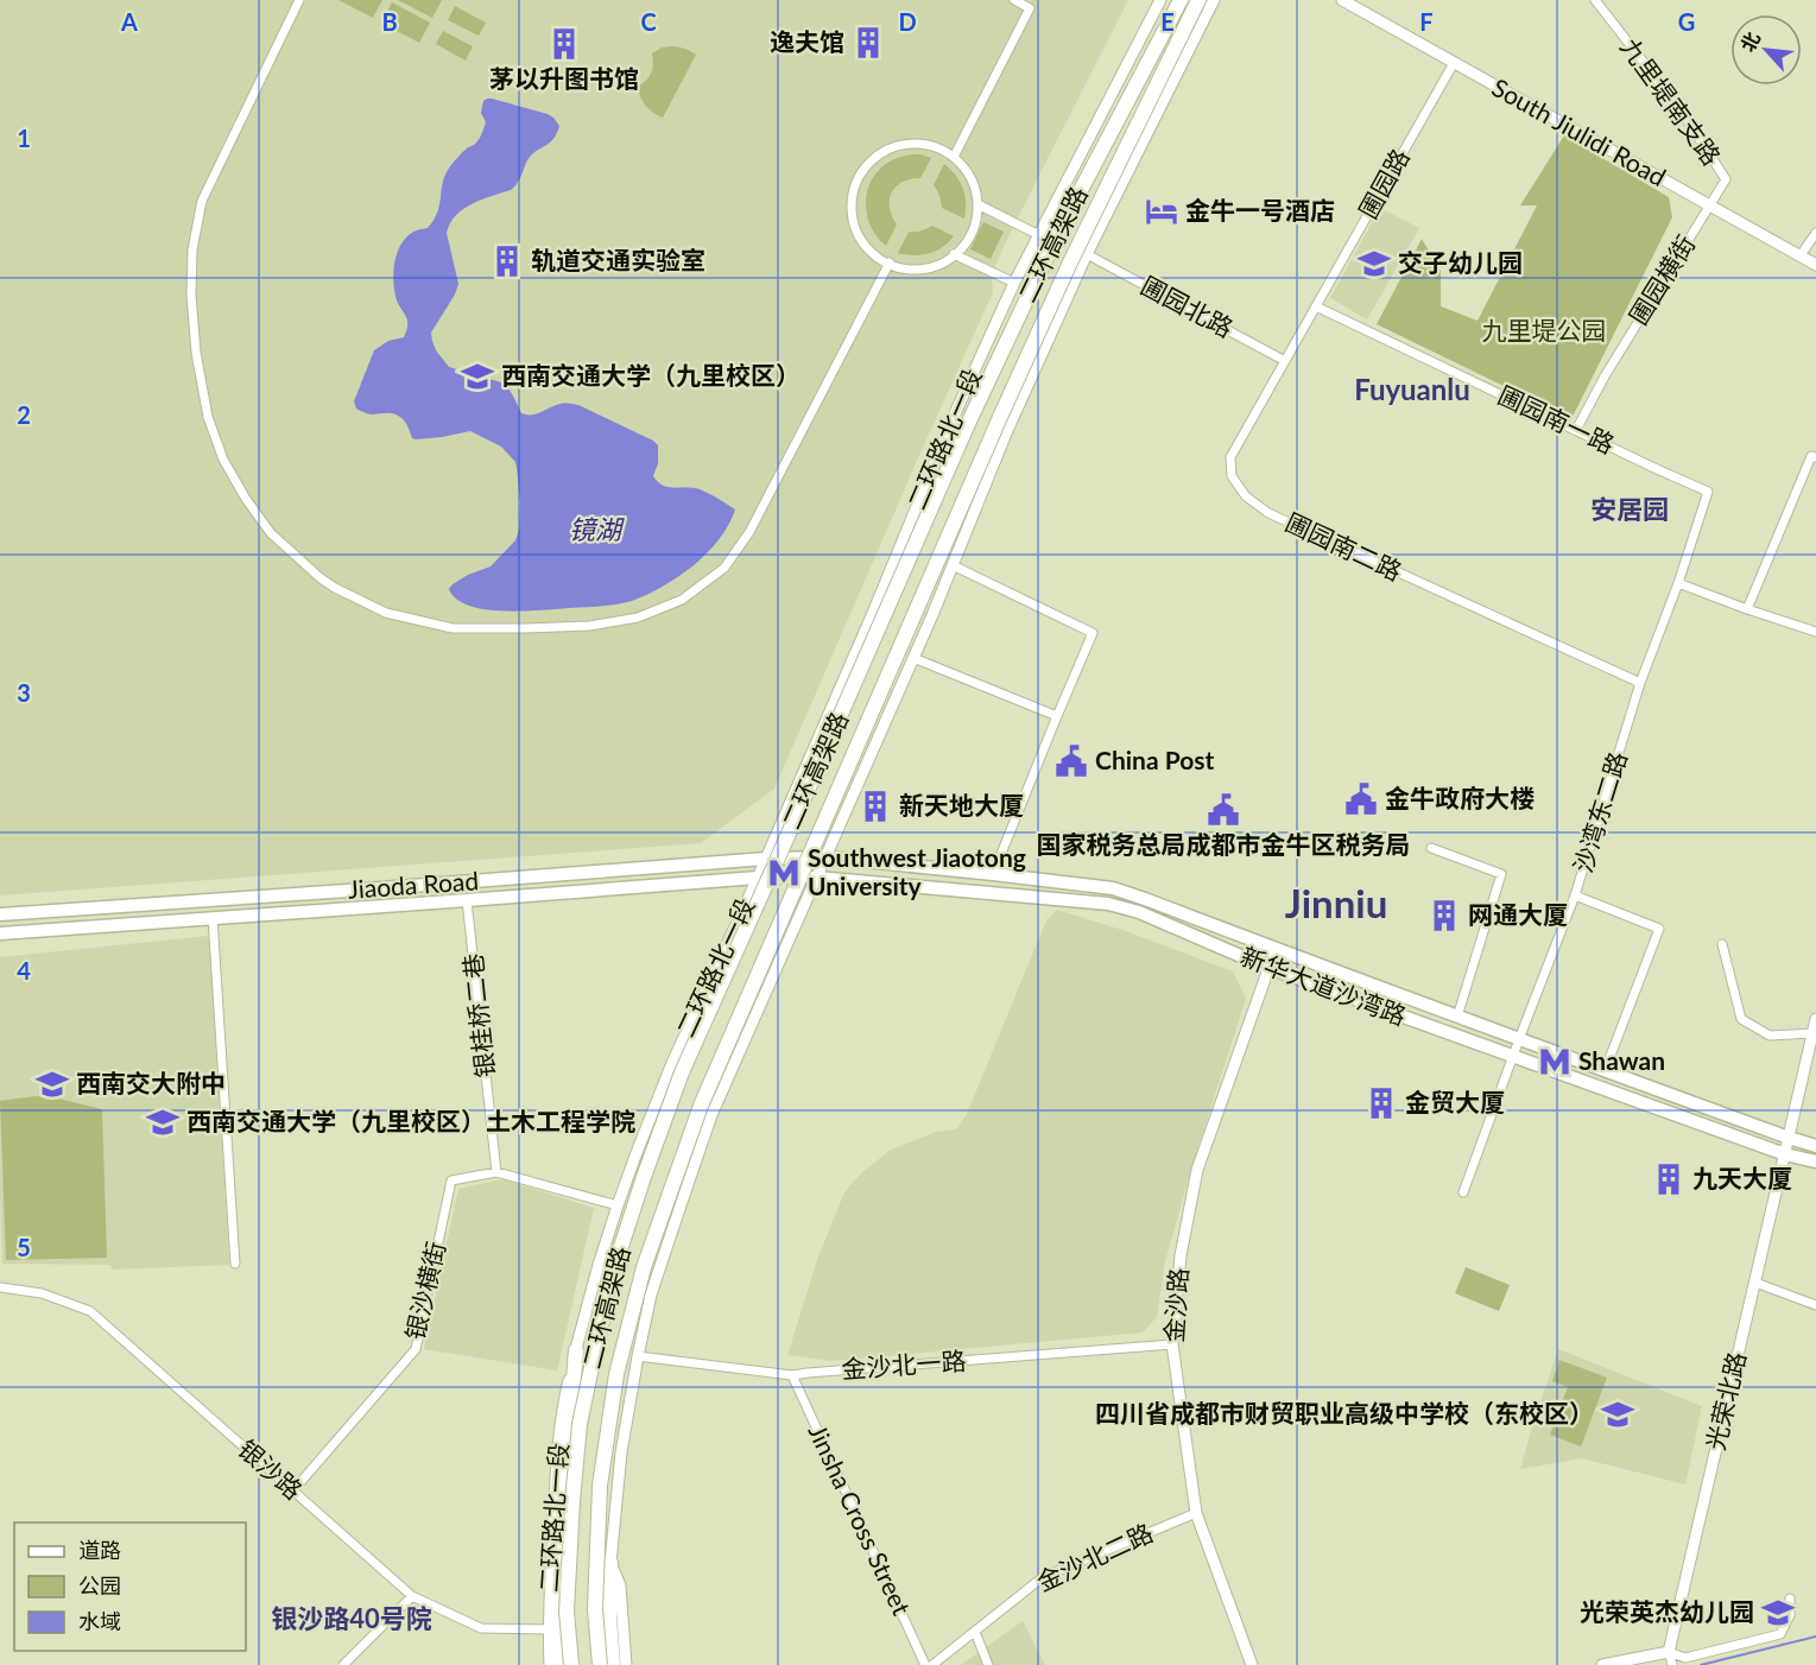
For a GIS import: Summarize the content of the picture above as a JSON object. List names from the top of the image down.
{
  "streets": {
    "highway": ["二环高架路"],
    "main road": [
      "South Jiulidi Road",
      "二环路北一段",
      "Jiaoda Road",
      "新华大道沙湾路",
      "金沙路",
      "光荣北路"
    ],
    "street": [
      "九里堤南支路",
      "圃园路",
      "圃园横街",
      "圃园北路",
      "圃园南一路",
      "圃园南二路",
      "沙湾东二路",
      "银桂桥二巷",
      "银沙横街",
      "金沙北一路",
      "银沙路",
      "Jinsha Cross Street",
      "金沙北二路"
    ]
  },
  "crossings": [
    ["九里堤南支路", "South Jiulidi Road"],
    ["九里堤南支路", "圃园横街"],
    ["South Jiulidi Road", "圃园路"],
    ["South Jiulidi Road", "圃园横街"],
    ["圃园路", "圃园南一路"],
    ["圃园路", "圃园南二路"],
    ["圃园横街", "圃园南一路"],
    ["圃园北路", "圃园南二路"],
    ["圃园南一路", "圃园南二路"],
    ["圃园南一路", "沙湾东二路"],
    ["二环路北一段", "Jiaoda Road"],
    ["二环路北一段", "银沙路"],
    ["圃园南二路", "沙湾东二路"],
    ["沙湾东二路", "新华大道沙湾路"],
    ["Jiaoda Road", "新华大道沙湾路"],
    ["Jiaoda Road", "银桂桥二巷"],
    ["新华大道沙湾路", "金沙路"],
    ["新华大道沙湾路", "光荣北路"],
    ["银桂桥二巷", "银沙横街"],
    ["银沙横街", "银沙路"],
    ["金沙路", "金沙北一路"],
    ["金沙路", "金沙北二路"],
    ["金沙北一路", "Jinsha Cross Street"]
  ],
  "districts": [
    "Fuyuanlu",
    "安居园",
    "Jinniu",
    "银沙路40号院"
  ],
  "water": ["镜湖"],
  "parks": ["九里堤公园"],
  "places": {
    "building": [
      "逸夫馆",
      "茅以升图书馆",
      "轨道交通实验室",
      "新天地大厦",
      "网通大厦",
      "金贸大厦",
      "九天大厦"
    ],
    "hotel": ["金牛一号酒店"],
    "school or university": [
      "交子幼儿园",
      "西南交通大学（九里校区）",
      "西南交大附中",
      "西南交通大学（九里校区）土木工程学院",
      "四川省成都市财贸职业高级中学校（东校区）",
      "光荣英杰幼儿园"
    ],
    "public building": ["China Post", "金牛政府大楼", "国家税务总局成都市金牛区税务局"],
    "metro station": ["Southwest Jiaotong University", "Shawan"]
  },
  "legend": ["道路", "公园", "水域"],
  "north": "top left",
  "grid": {
    "columns": [
      "A",
      "B",
      "C",
      "D",
      "E",
      "F",
      "G"
    ],
    "rows": [
      "1",
      "2",
      "3",
      "4",
      "5"
    ]
  }
}
